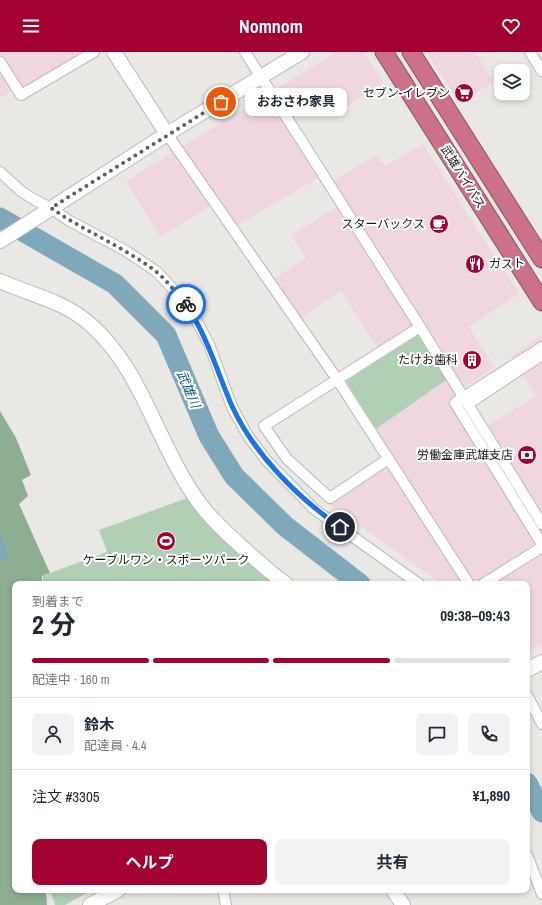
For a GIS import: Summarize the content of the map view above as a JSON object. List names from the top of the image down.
{
  "streets": {
    "highway": ["武雄バイパス"]
  },
  "water": ["武雄川"],
  "places": {
    "supermarket": ["セブン-イレブン"],
    "other": ["おおさわ家具"],
    "cafe": ["スターバックス"],
    "restaurant": ["ガスト"],
    "building": ["たけお歯科"],
    "bank": ["労働金庫武雄支店"],
    "sports": ["ケーブルワン・スポーツパーク"]
  },
  "page": {
    "header": "Nomnom",
    "bubble": "おおさわ家具",
    "heading": ["2 分", "到着まで", "09:38–09:43"],
    "panel": [
      "鈴木",
      "配達員 · 4.4",
      "注文 #3305",
      "¥1,890"
    ],
    "bar": "配達中 · 160 m",
    "buttons": ["ヘルプ", "共有"]
  }
}
